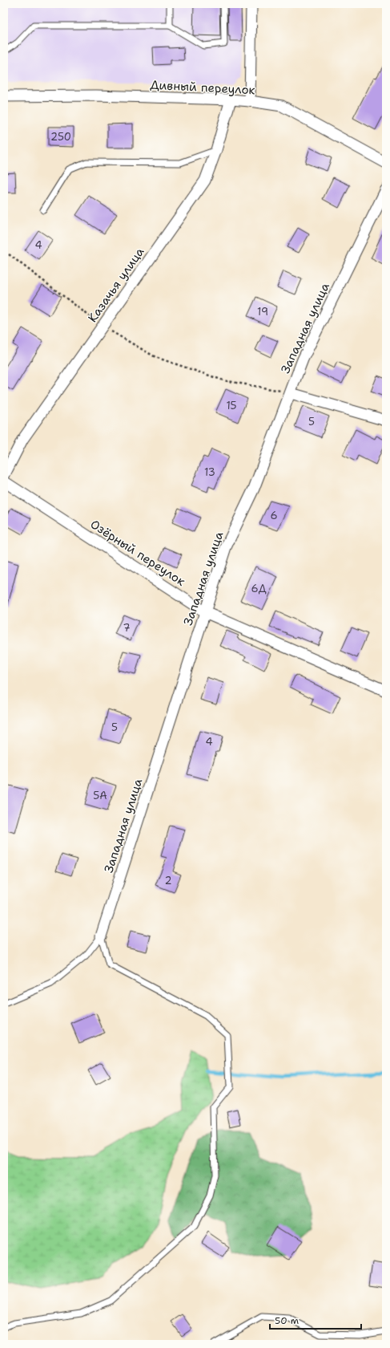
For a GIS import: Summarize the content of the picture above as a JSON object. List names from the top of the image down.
{
  "streets": {
    "street": [
      "Дивный переулок",
      "Казачья улица",
      "Западная улица",
      "Озёрный переулок"
    ]
  },
  "crossings": [
    ["Дивный переулок", "Казачья улица"],
    ["Западная улица", "Озёрный переулок"]
  ],
  "house_numbers": [
    "250",
    "4",
    "19",
    "15",
    "5",
    "13",
    "6",
    "6Д",
    "7",
    "5",
    "4",
    "5А",
    "2"
  ],
  "scale_bar": "50 m"
}
